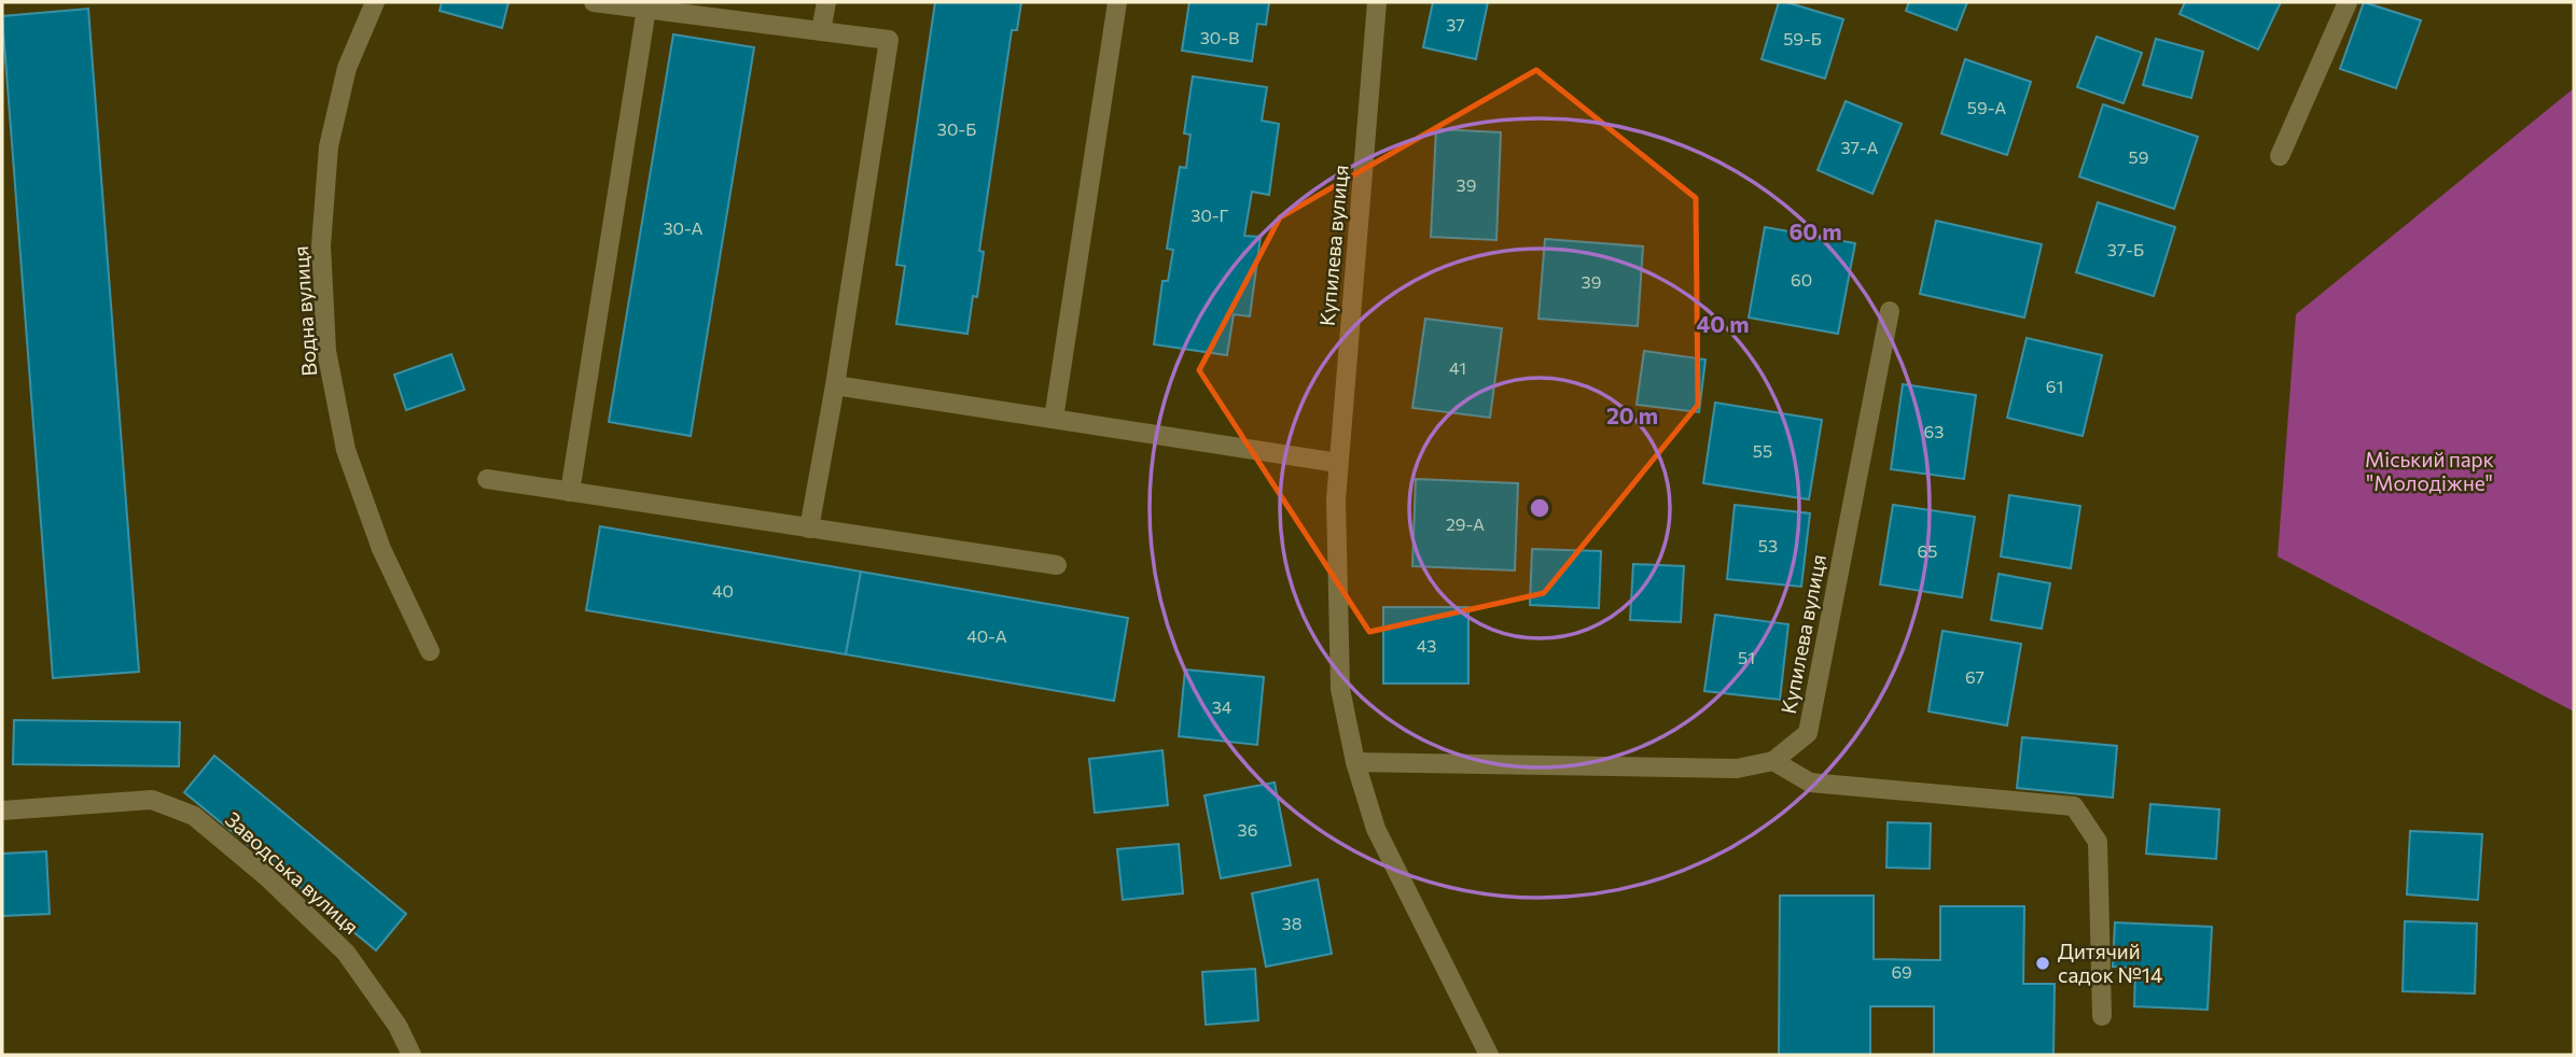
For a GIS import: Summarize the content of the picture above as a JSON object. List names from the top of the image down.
{
  "streets": {
    "street": ["Купилева вулиця", "Водна вулиця", "Заводська вулиця"]
  },
  "parks": ["Міський парк \"Молодіжне\""],
  "places": ["Дитячий садок №14"],
  "house_numbers": [
    "37",
    "30-В",
    "59-Б",
    "59-А",
    "30-Б",
    "37-А",
    "59",
    "39",
    "30-Г",
    "30-А",
    "37-Б",
    "60",
    "39",
    "41",
    "61",
    "63",
    "55",
    "29-А",
    "53",
    "65",
    "40",
    "40-А",
    "43",
    "51",
    "67",
    "34",
    "36",
    "38",
    "69"
  ],
  "rings": ["60 m", "40 m", "20 m"]
}
